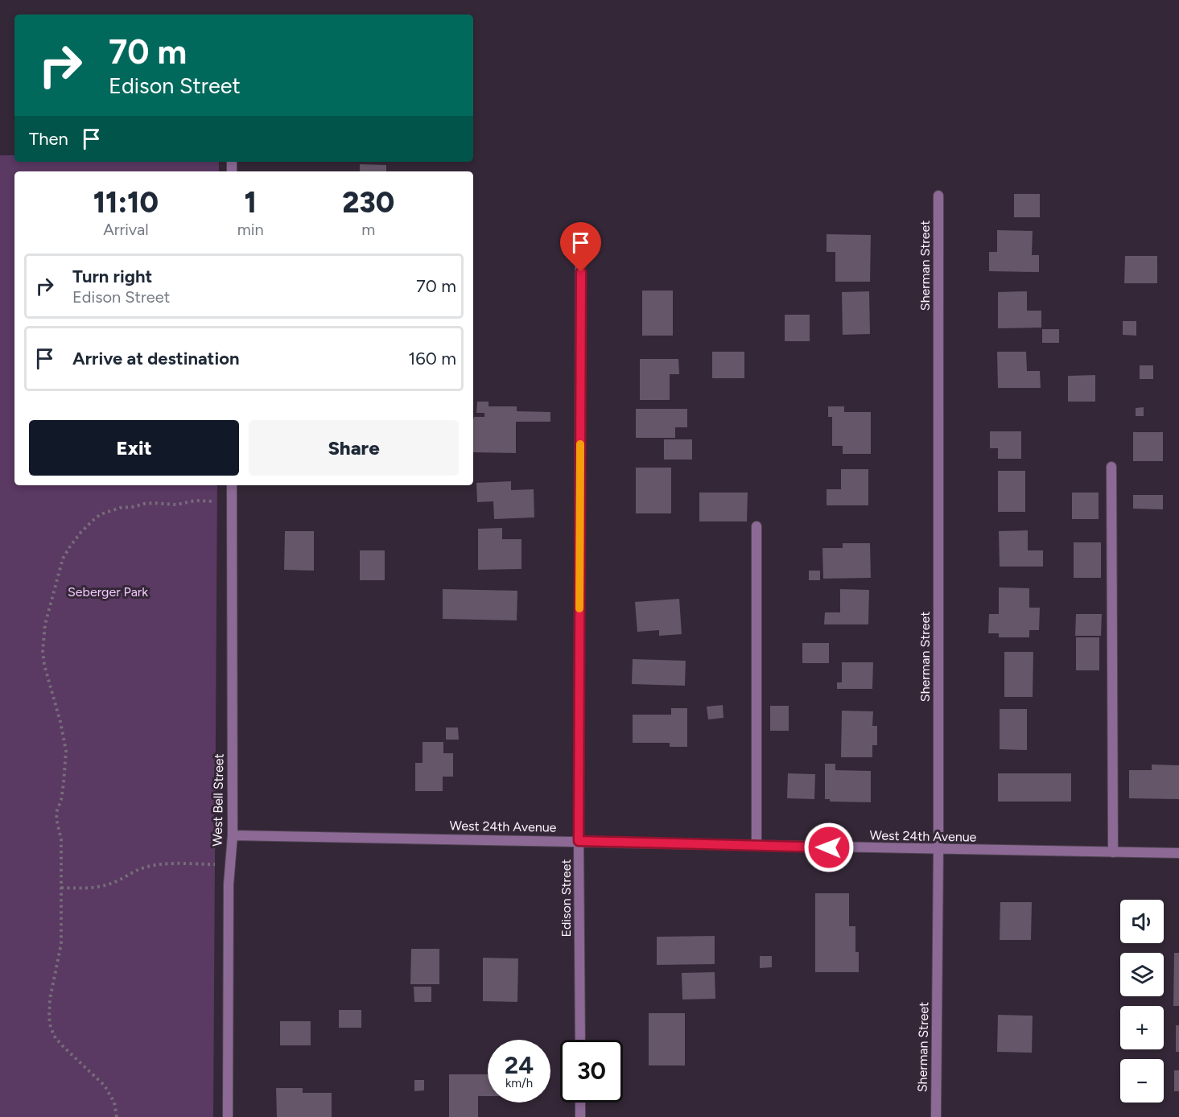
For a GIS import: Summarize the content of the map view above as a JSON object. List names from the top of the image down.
{
  "streets": {
    "street": [
      "Sherman Street",
      "West Bell Street",
      "West 24th Avenue",
      "Edison Street"
    ]
  },
  "crossings": [
    ["Sherman Street", "West 24th Avenue"],
    ["West Bell Street", "West 24th Avenue"],
    ["West 24th Avenue", "Edison Street"]
  ],
  "parks": ["Seberger Park"],
  "page": {
    "turn": ["70 m", "Edison Street"],
    "then": "Then",
    "eta": [
      "11:10",
      "Arrival",
      "1",
      "min",
      "230",
      "m"
    ],
    "list": [
      {
        "name": "Turn right",
        "note": "Edison Street",
        "value": "70 m"
      },
      {
        "name": "Arrive at destination",
        "value": "160 m"
      }
    ],
    "buttons": ["Exit", "Share"],
    "map_buttons": ["+", "−"],
    "speed": "24 km/h",
    "limit": "30"
  }
}
